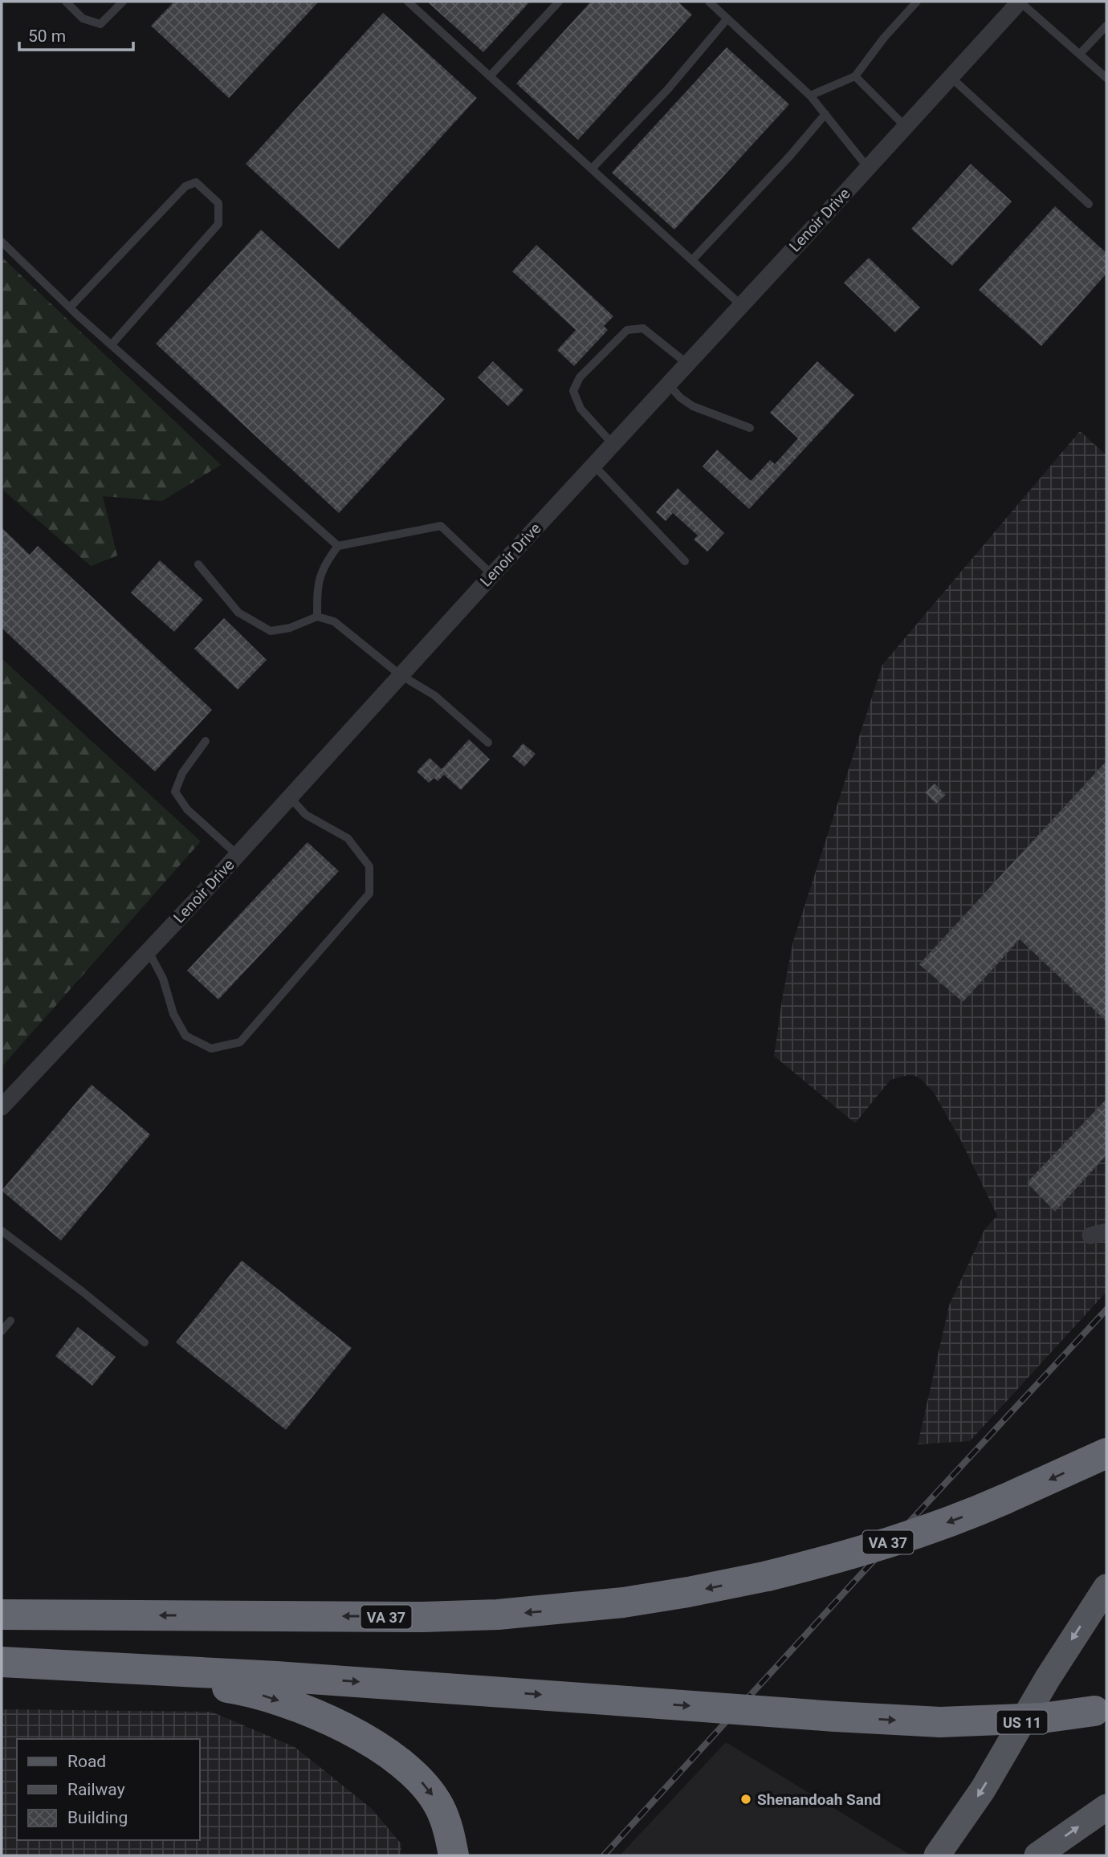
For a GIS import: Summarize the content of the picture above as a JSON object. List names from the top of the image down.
{
  "streets": {
    "highway": ["VA 37"],
    "main road": ["US 11"],
    "street": ["Lenoir Drive"]
  },
  "places": ["Shenandoah Sand"],
  "legend": ["Road", "Railway", "Building"],
  "scale_bar": "50 m"
}
